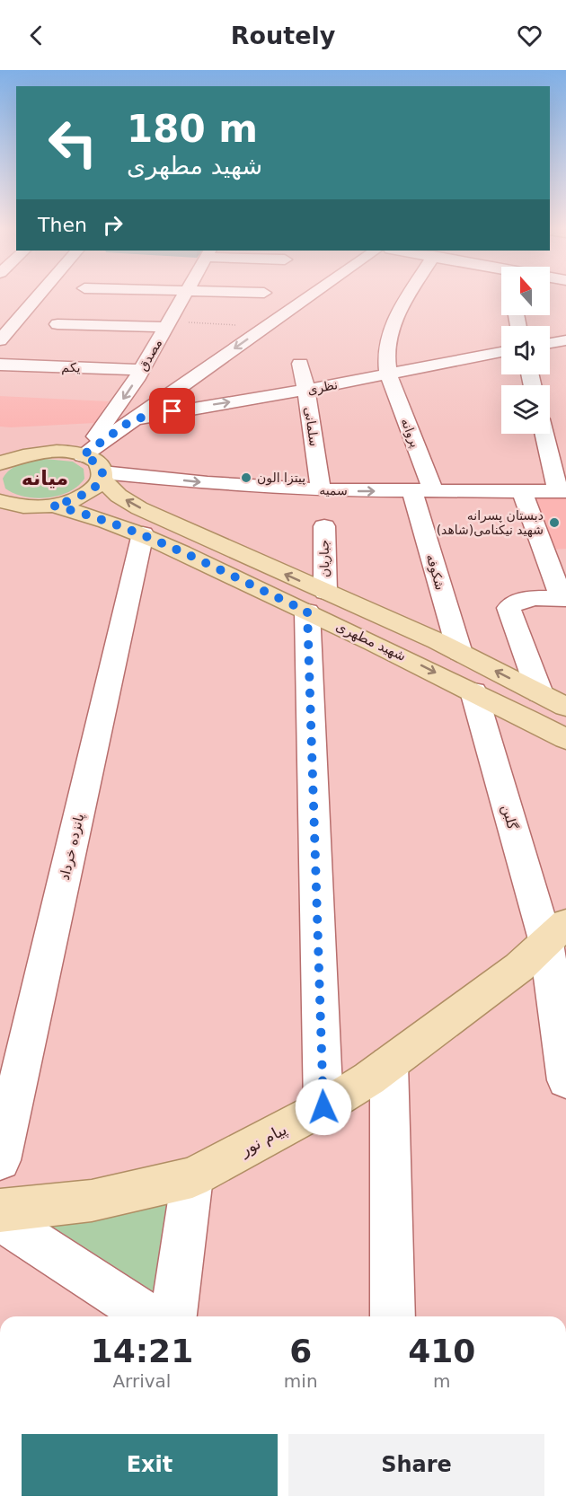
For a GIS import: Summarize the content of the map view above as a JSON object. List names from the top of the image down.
{
  "streets": {
    "main road": ["شهید مطهری", "پیام نور"],
    "street": [
      "مصدق",
      "یکم",
      "نظری",
      "سلمانی",
      "پروانه",
      "سمیه",
      "جباریان",
      "شکوفه",
      "گلبن",
      "پانزده خرداد"
    ]
  },
  "crossings": [
    ["مصدق", "یکم"],
    ["مصدق", "شهید مطهری"],
    ["نظری", "سلمانی"],
    ["نظری", "پروانه"],
    ["سلمانی", "سمیه"],
    ["پروانه", "سمیه"],
    ["پروانه", "شکوفه"],
    ["سمیه", "شکوفه"],
    ["سمیه", "شهید مطهری"],
    ["جباریان", "شهید مطهری"],
    ["جباریان", "پیام نور"],
    ["شکوفه", "شهید مطهری"],
    ["شهید مطهری", "گلبن"],
    ["شهید مطهری", "پانزده خرداد"],
    ["گلبن", "پیام نور"]
  ],
  "one_way": ["سمیه"],
  "districts": ["میانه"],
  "places": ["پیتزا الون", "دبستان پسرانه شهید نیکنامی(شاهد)"],
  "north": "top",
  "page": {
    "header": "Routely",
    "turn": ["180 m", "شهید مطهری"],
    "then": "Then",
    "eta": [
      "14:21",
      "Arrival",
      "6",
      "min",
      "410",
      "m"
    ],
    "buttons": ["Exit", "Share"]
  }
}
